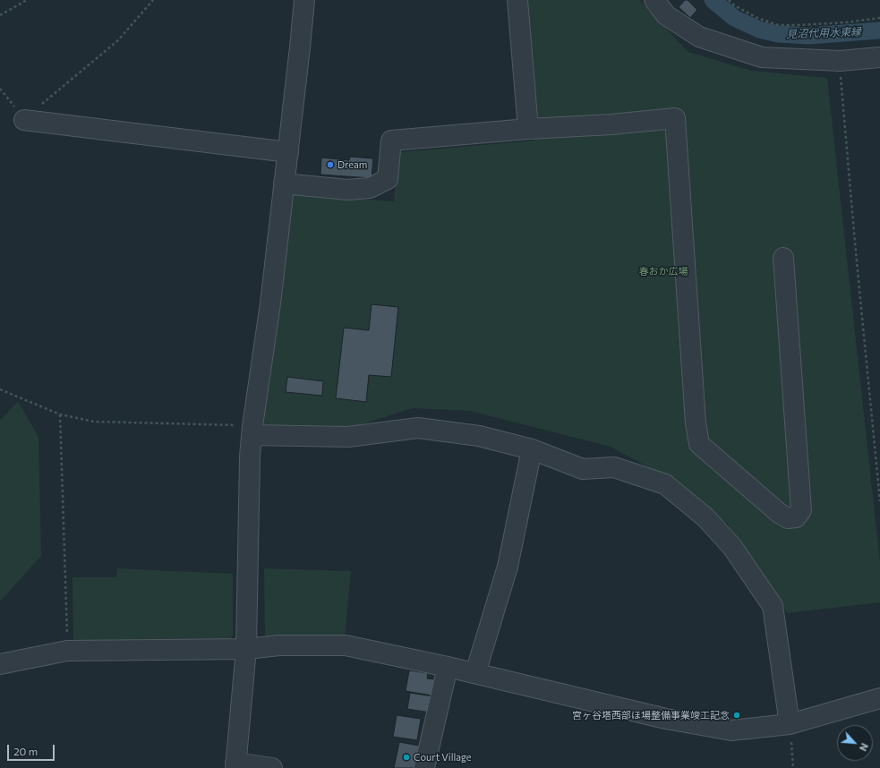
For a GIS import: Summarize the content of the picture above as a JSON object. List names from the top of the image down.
{
  "water": ["見沼代用水東縁"],
  "parks": ["春おか広場"],
  "places": ["Dream", "宮ヶ谷塔西部ほ場整備事業竣工記念", "Court Village"],
  "scale_bar": "20 m",
  "north": "bottom right"
}
